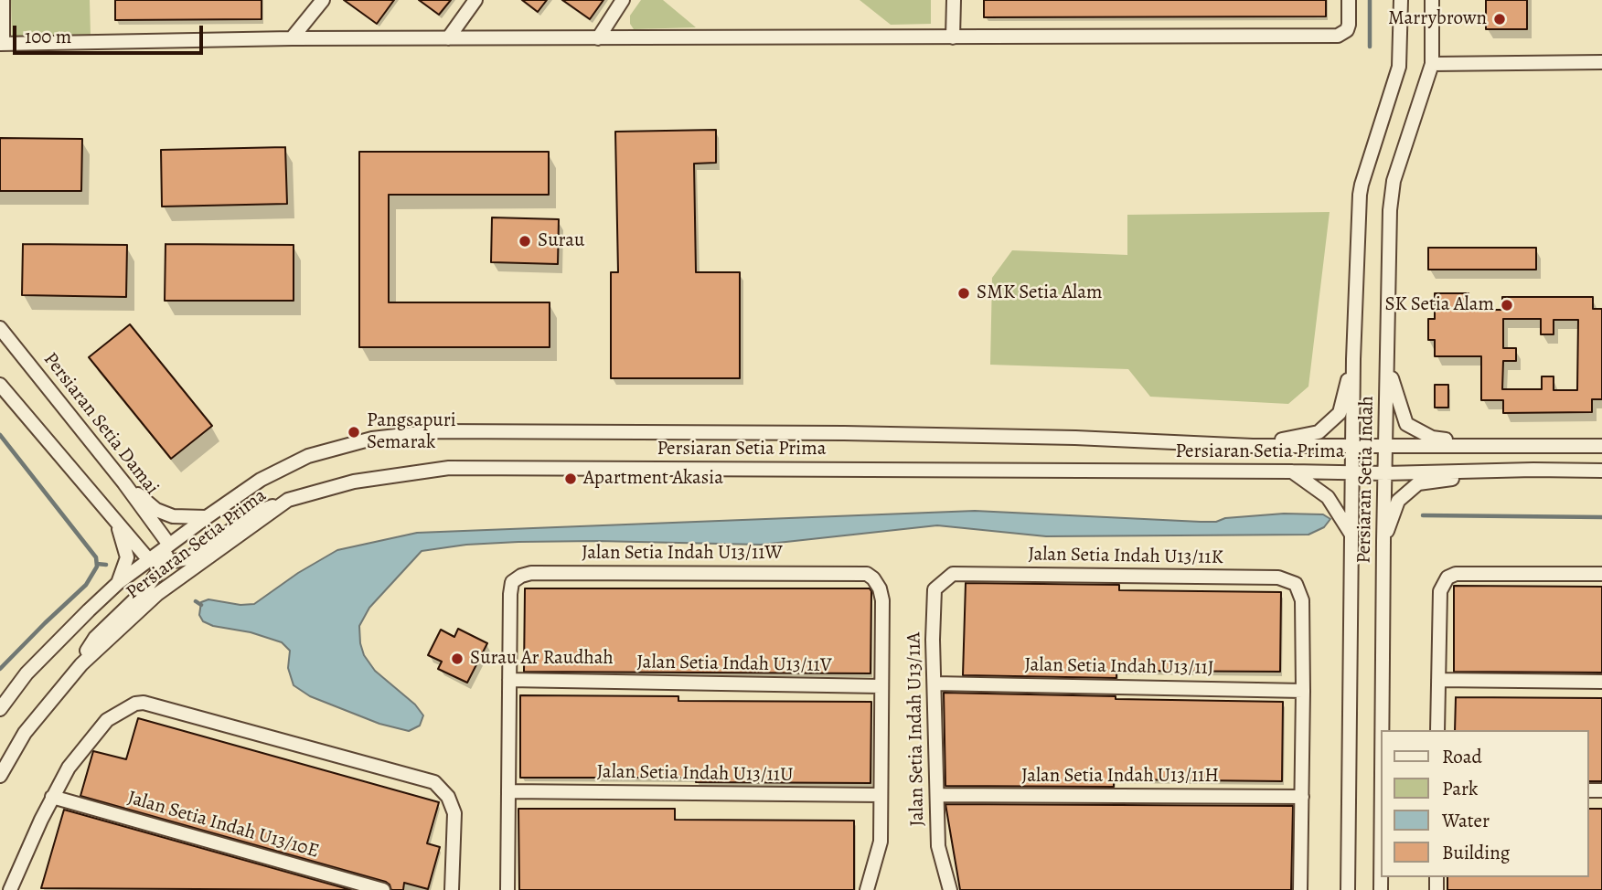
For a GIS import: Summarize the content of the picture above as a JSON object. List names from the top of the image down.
{
  "streets": {
    "street": [
      "Persiaran Setia Damai",
      "Persiaran Setia Prima",
      "Persiaran Setia Indah",
      "Jalan Setia Indah U13/11W",
      "Jalan Setia Indah U13/11K",
      "Jalan Setia Indah U13/11V",
      "Jalan Setia Indah U13/11J",
      "Jalan Setia Indah U13/11A",
      "Jalan Setia Indah U13/11U",
      "Jalan Setia Indah U13/11H",
      "Jalan Setia Indah U13/10E"
    ]
  },
  "crossings": [
    ["Persiaran Setia Damai", "Persiaran Setia Prima"],
    ["Persiaran Setia Prima", "Persiaran Setia Indah"],
    ["Jalan Setia Indah U13/11W", "Jalan Setia Indah U13/11V"],
    ["Jalan Setia Indah U13/11K", "Jalan Setia Indah U13/11J"],
    ["Jalan Setia Indah U13/11K", "Jalan Setia Indah U13/11A"],
    ["Jalan Setia Indah U13/11J", "Jalan Setia Indah U13/11A"],
    ["Jalan Setia Indah U13/11A", "Jalan Setia Indah U13/11H"]
  ],
  "places": [
    "Marrybrown",
    "Surau",
    "SMK Setia Alam",
    "SK Setia Alam",
    "Pangsapuri Semarak",
    "Apartment Akasia",
    "Surau Ar Raudhah"
  ],
  "legend": [
    "Road",
    "Park",
    "Water",
    "Building"
  ],
  "scale_bar": "100 m"
}
